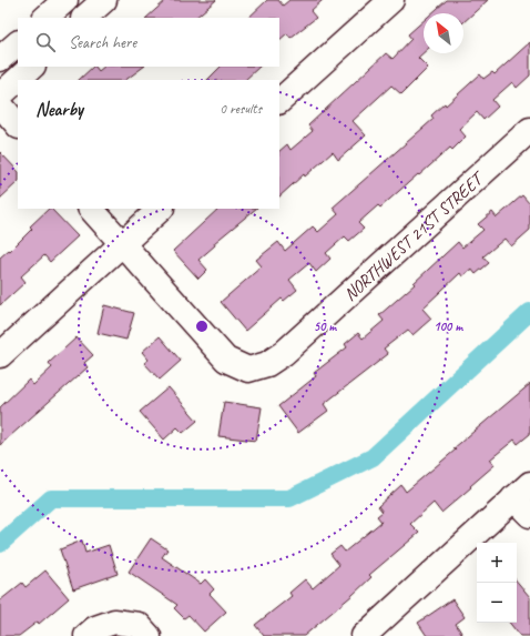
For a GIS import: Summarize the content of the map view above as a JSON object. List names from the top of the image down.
{
  "streets": {
    "street": ["NORTHWEST 21ST STREET"]
  },
  "north": "top left",
  "page": {
    "search": "Search here",
    "heading": ["Nearby", "0 results"],
    "map_buttons": ["+", "−"]
  },
  "rings": ["50 m", "100 m"]
}
